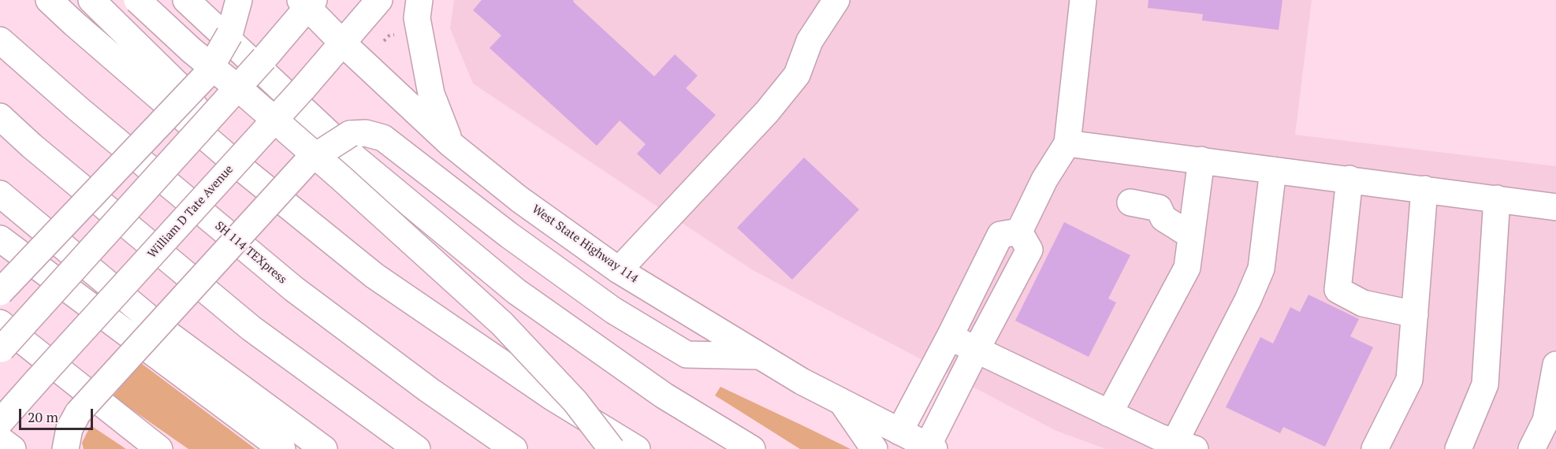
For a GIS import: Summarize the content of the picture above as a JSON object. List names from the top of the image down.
{
  "streets": {
    "main road": ["William D Tate Avenue", "West State Highway 114", "SH 114 TEXpress"]
  },
  "crossings": [
    ["William D Tate Avenue", "West State Highway 114"]
  ],
  "scale_bar": "20 m"
}
